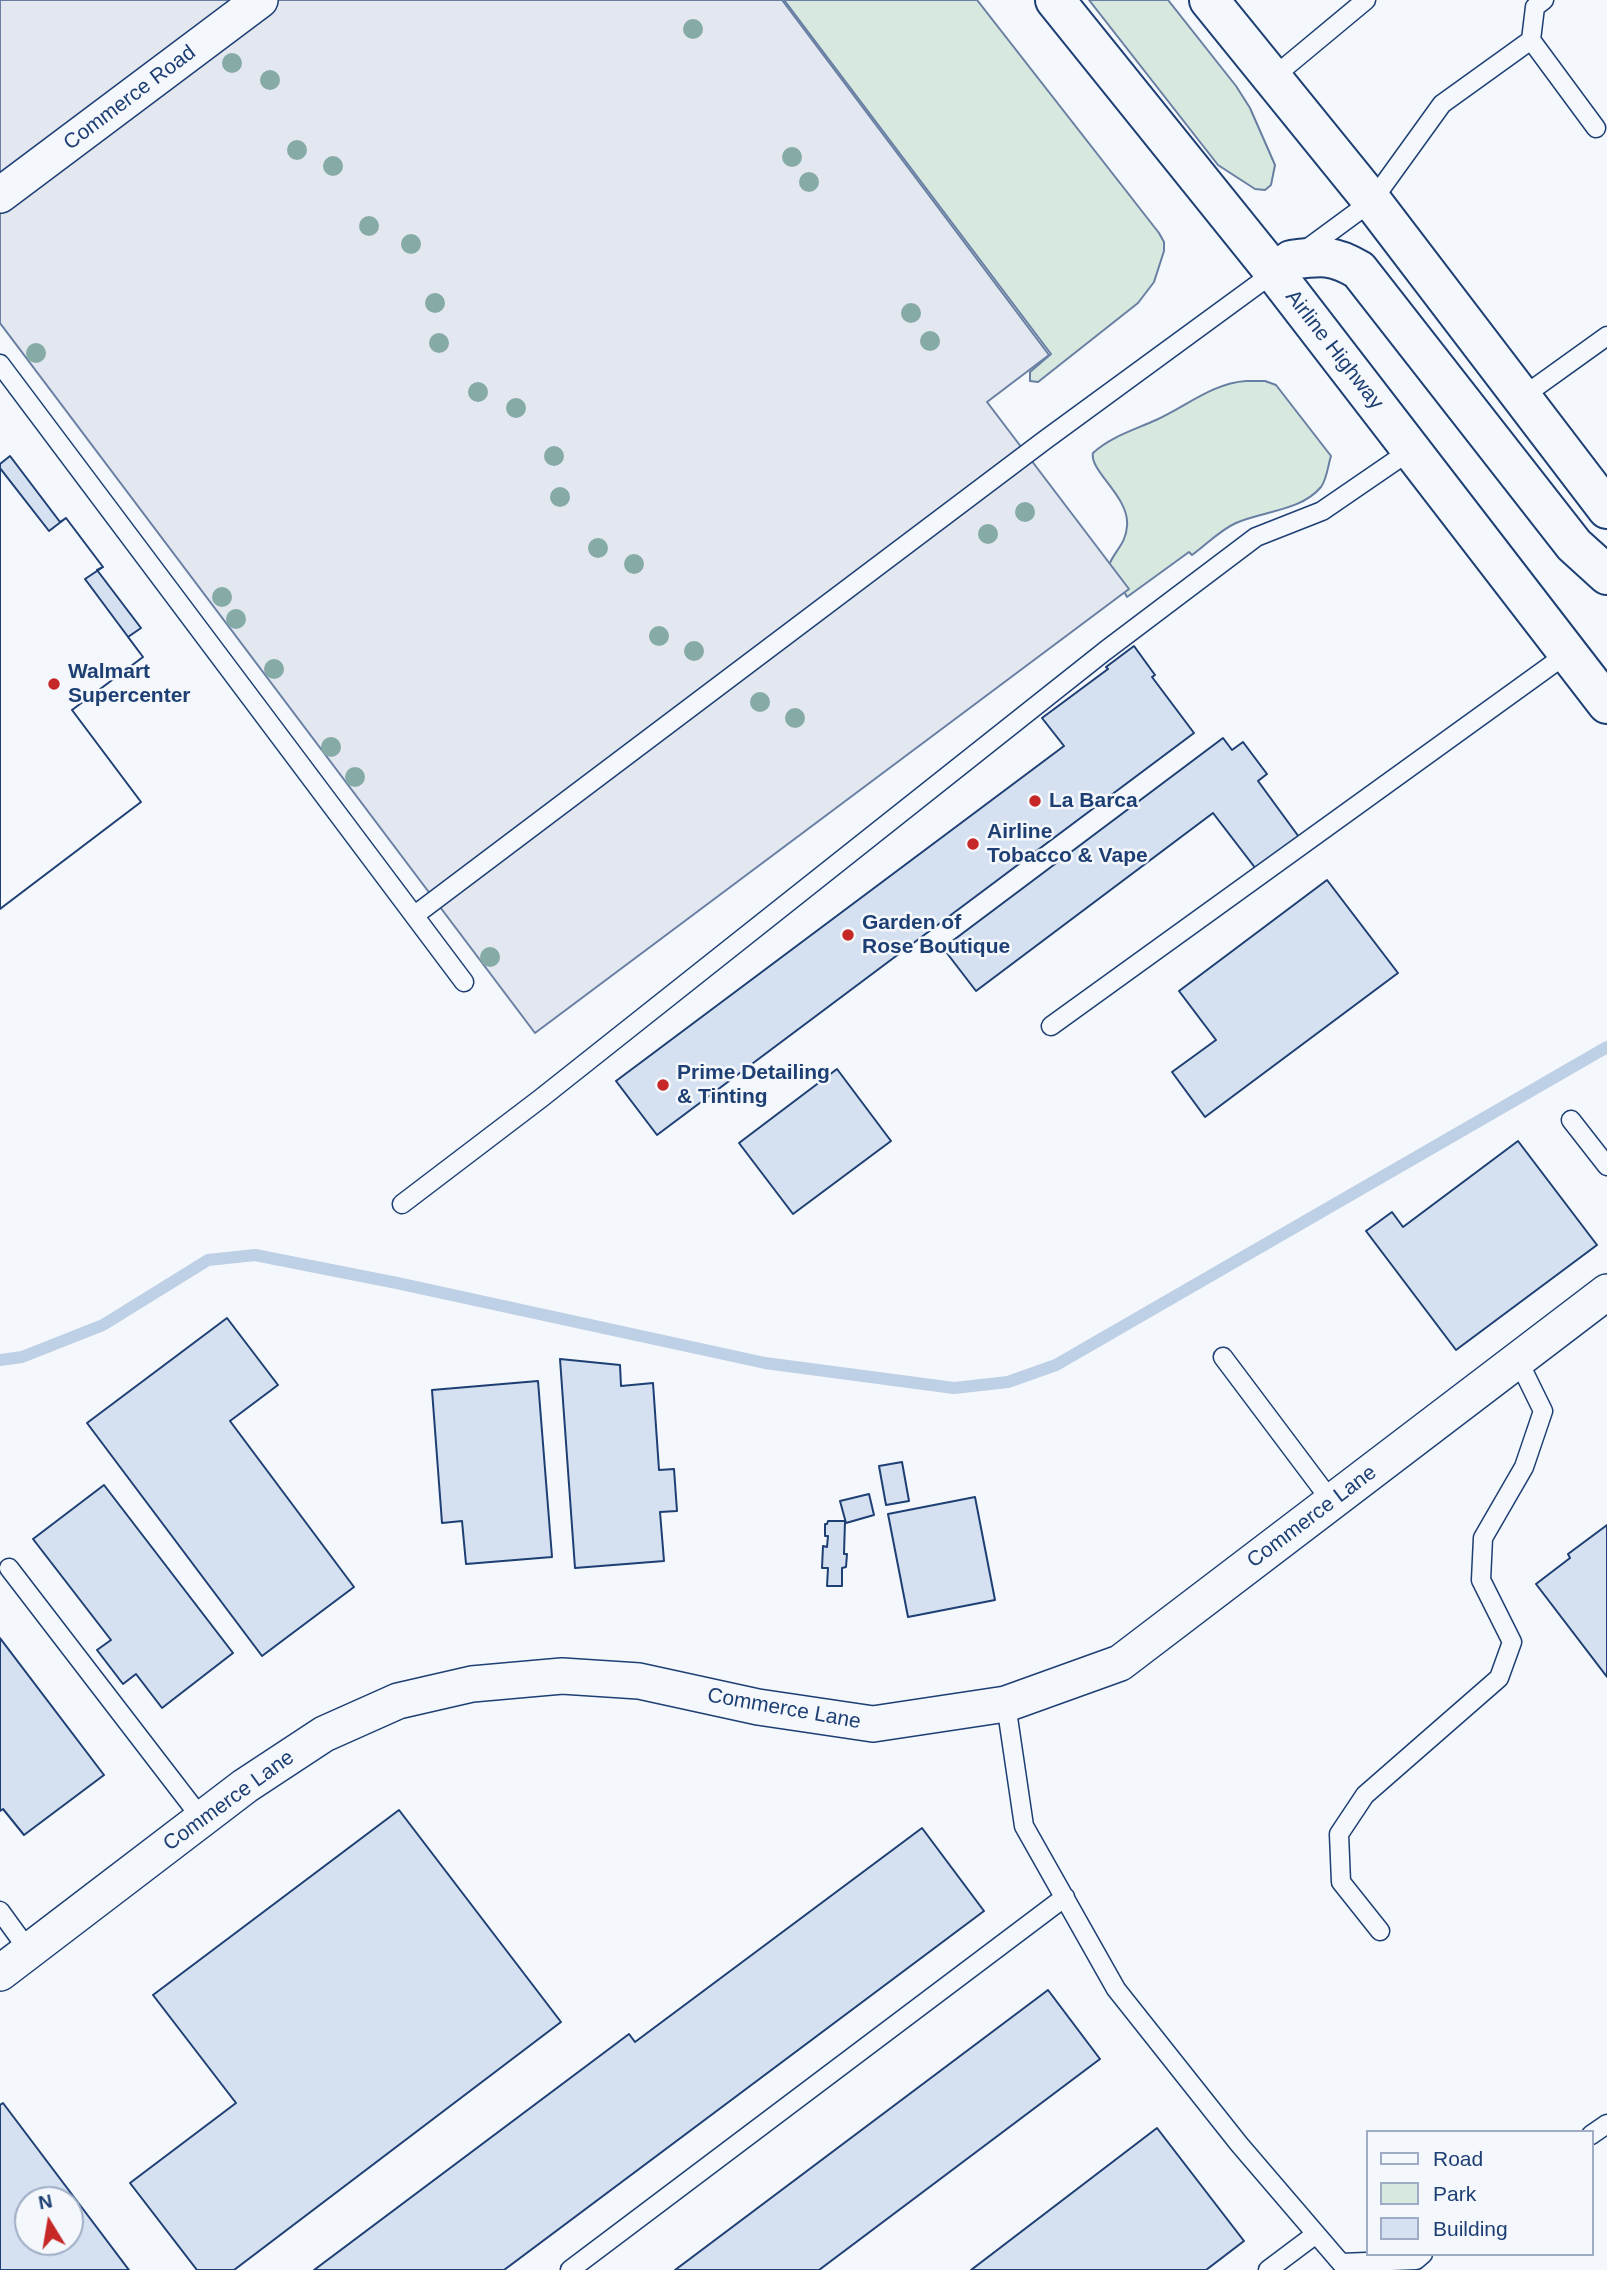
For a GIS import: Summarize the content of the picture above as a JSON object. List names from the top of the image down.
{
  "streets": {
    "highway": ["Airline Highway"],
    "street": ["Commerce Road", "Commerce Lane"]
  },
  "places": [
    "Walmart Supercenter",
    "La Barca",
    "Airline Tobacco & Vape",
    "Garden of Rose Boutique",
    "Prime Detailing & Tinting"
  ],
  "legend": ["Road", "Park", "Building"],
  "north": "top"
}
